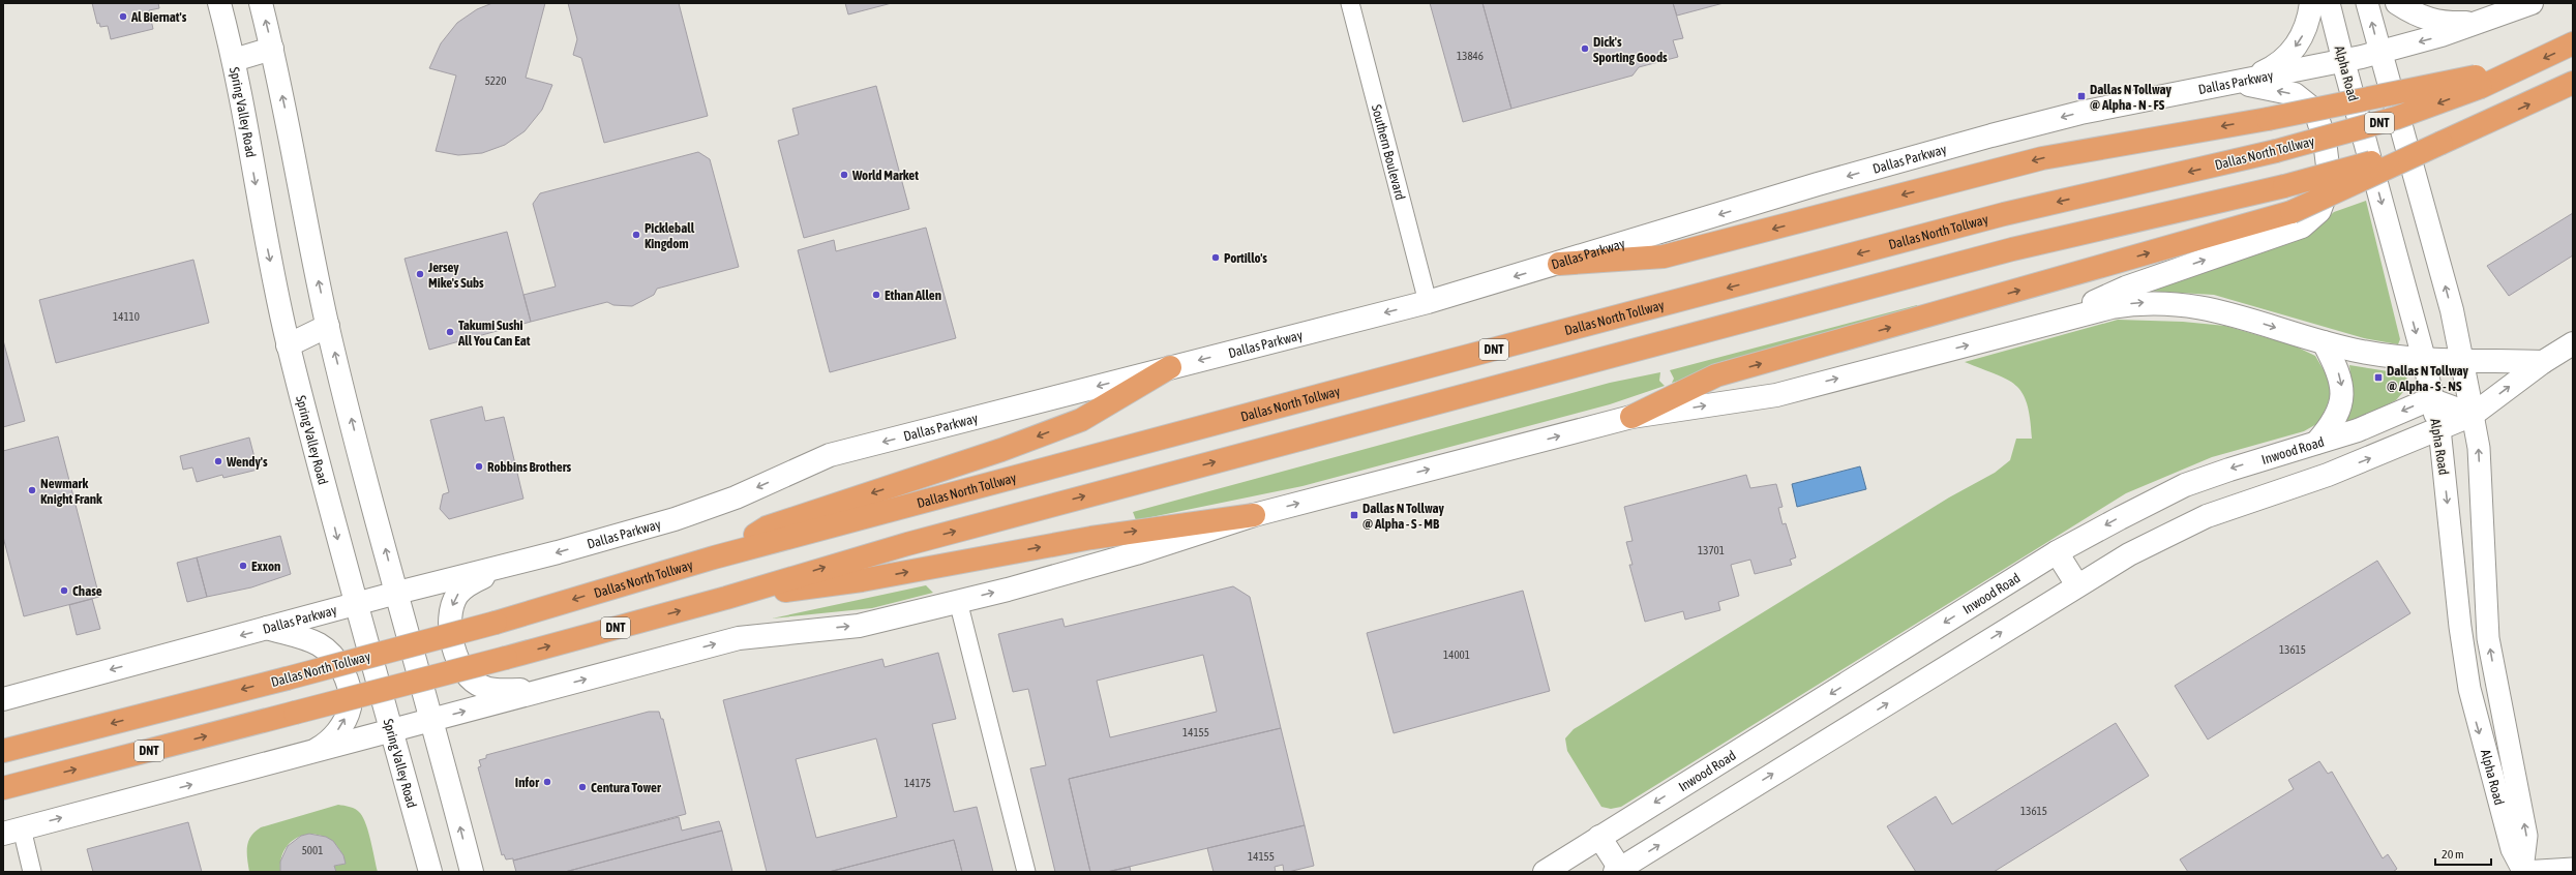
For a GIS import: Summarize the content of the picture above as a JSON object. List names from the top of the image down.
{
  "streets": {
    "highway": ["DNT", "Dallas North Tollway"],
    "main road": [
      "Alpha Road",
      "Dallas Parkway",
      "Spring Valley Road",
      "Inwood Road"
    ],
    "street": ["Southern Boulevard"]
  },
  "crossings": [
    ["Alpha Road", "Dallas Parkway"],
    ["Alpha Road", "Inwood Road"],
    ["Dallas Parkway", "Spring Valley Road"],
    ["Dallas Parkway", "Southern Boulevard"]
  ],
  "places": {
    "other": [
      "Al Biernat's",
      "Dick's Sporting Goods",
      "World Market",
      "Pickleball Kingdom",
      "Portillo's",
      "Jersey Mike's Subs",
      "Ethan Allen",
      "Takumi Sushi All You Can Eat",
      "Wendy's",
      "Robbins Brothers",
      "Newmark Knight Frank",
      "Exxon",
      "Chase",
      "Infor",
      "Centura Tower"
    ],
    "transit": ["Dallas N Tollway @ Alpha - N - FS", "Dallas N Tollway @ Alpha - S - NS", "Dallas N Tollway @ Alpha - S - MB"]
  },
  "house_numbers": [
    "13846",
    "5220",
    "14110",
    "13701",
    "13615",
    "14001",
    "14155",
    "14175",
    "13615",
    "5001",
    "14155"
  ],
  "scale_bar": "20 m"
}
